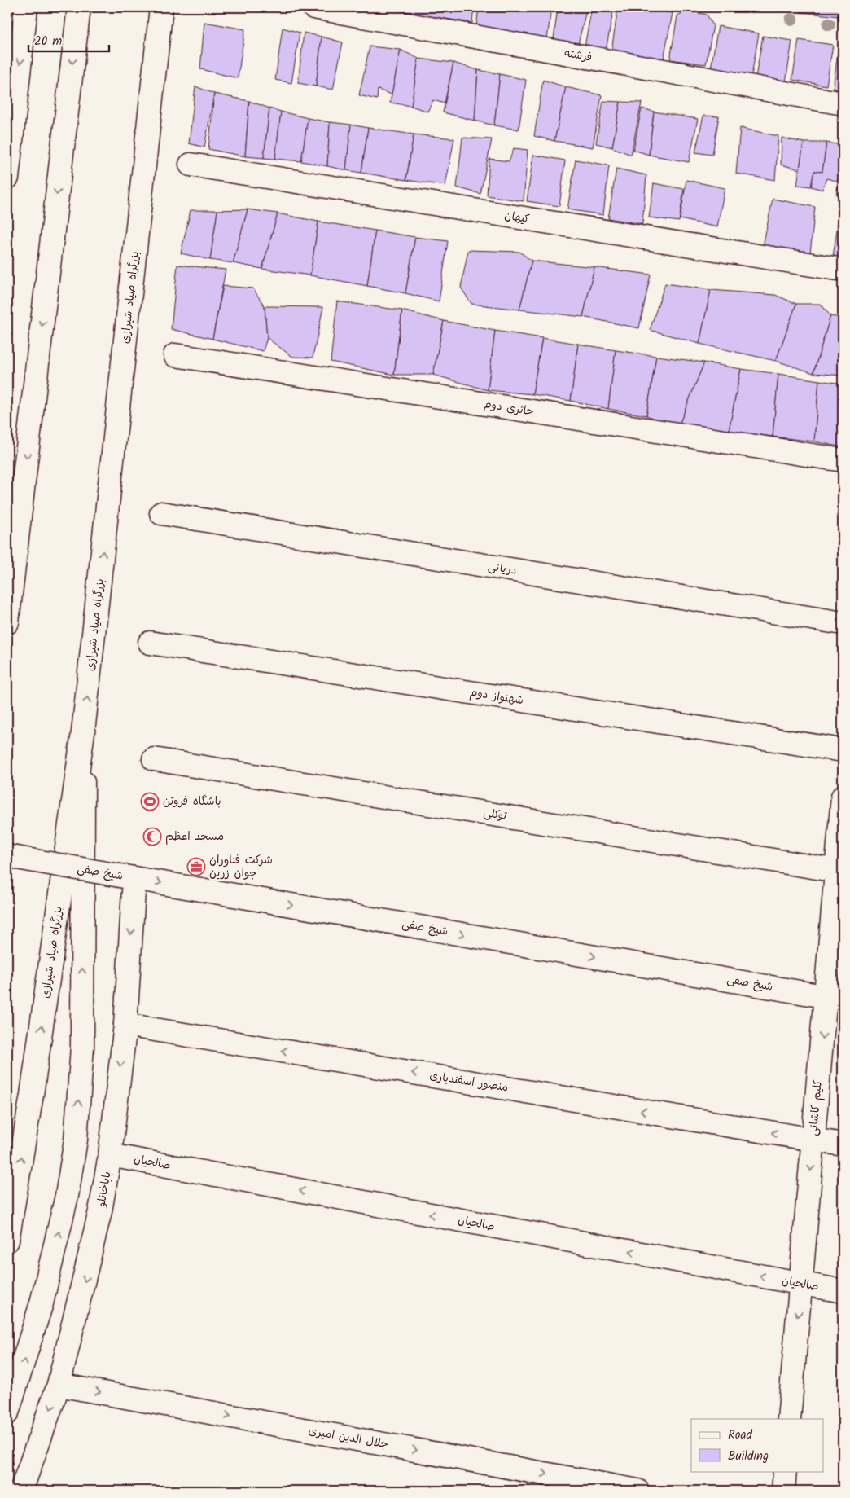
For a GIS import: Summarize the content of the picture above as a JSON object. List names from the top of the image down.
{
  "streets": {
    "main road": [
      "فرشته",
      "کیهان",
      "بزرگراه صیاد شیرازی",
      "حائری دوم",
      "دریانی",
      "شهنواز دوم",
      "توکلی",
      "شیخ صفی",
      "منصور اسفندیاری",
      "کلیم کاشانی",
      "صالحیان",
      "باباخانلو",
      "جلال الدین امیری"
    ]
  },
  "crossings": [
    ["توکلی", "کلیم کاشانی"],
    ["شیخ صفی", "کلیم کاشانی"],
    ["شیخ صفی", "باباخانلو"],
    ["منصور اسفندیاری", "کلیم کاشانی"],
    ["منصور اسفندیاری", "باباخانلو"],
    ["کلیم کاشانی", "صالحیان"],
    ["صالحیان", "باباخانلو"],
    ["باباخانلو", "جلال الدین امیری"]
  ],
  "one_way": [
    "شیخ صفی",
    "منصور اسفندیاری",
    "کلیم کاشانی",
    "صالحیان",
    "جلال الدین امیری"
  ],
  "places": {
    "sports": ["باشگاه فروتن"],
    "mosque": ["مسجد اعظم"],
    "office": ["شرکت فناوران جوان زرین"]
  },
  "legend": ["Road", "Building"],
  "scale_bar": "20 m"
}
